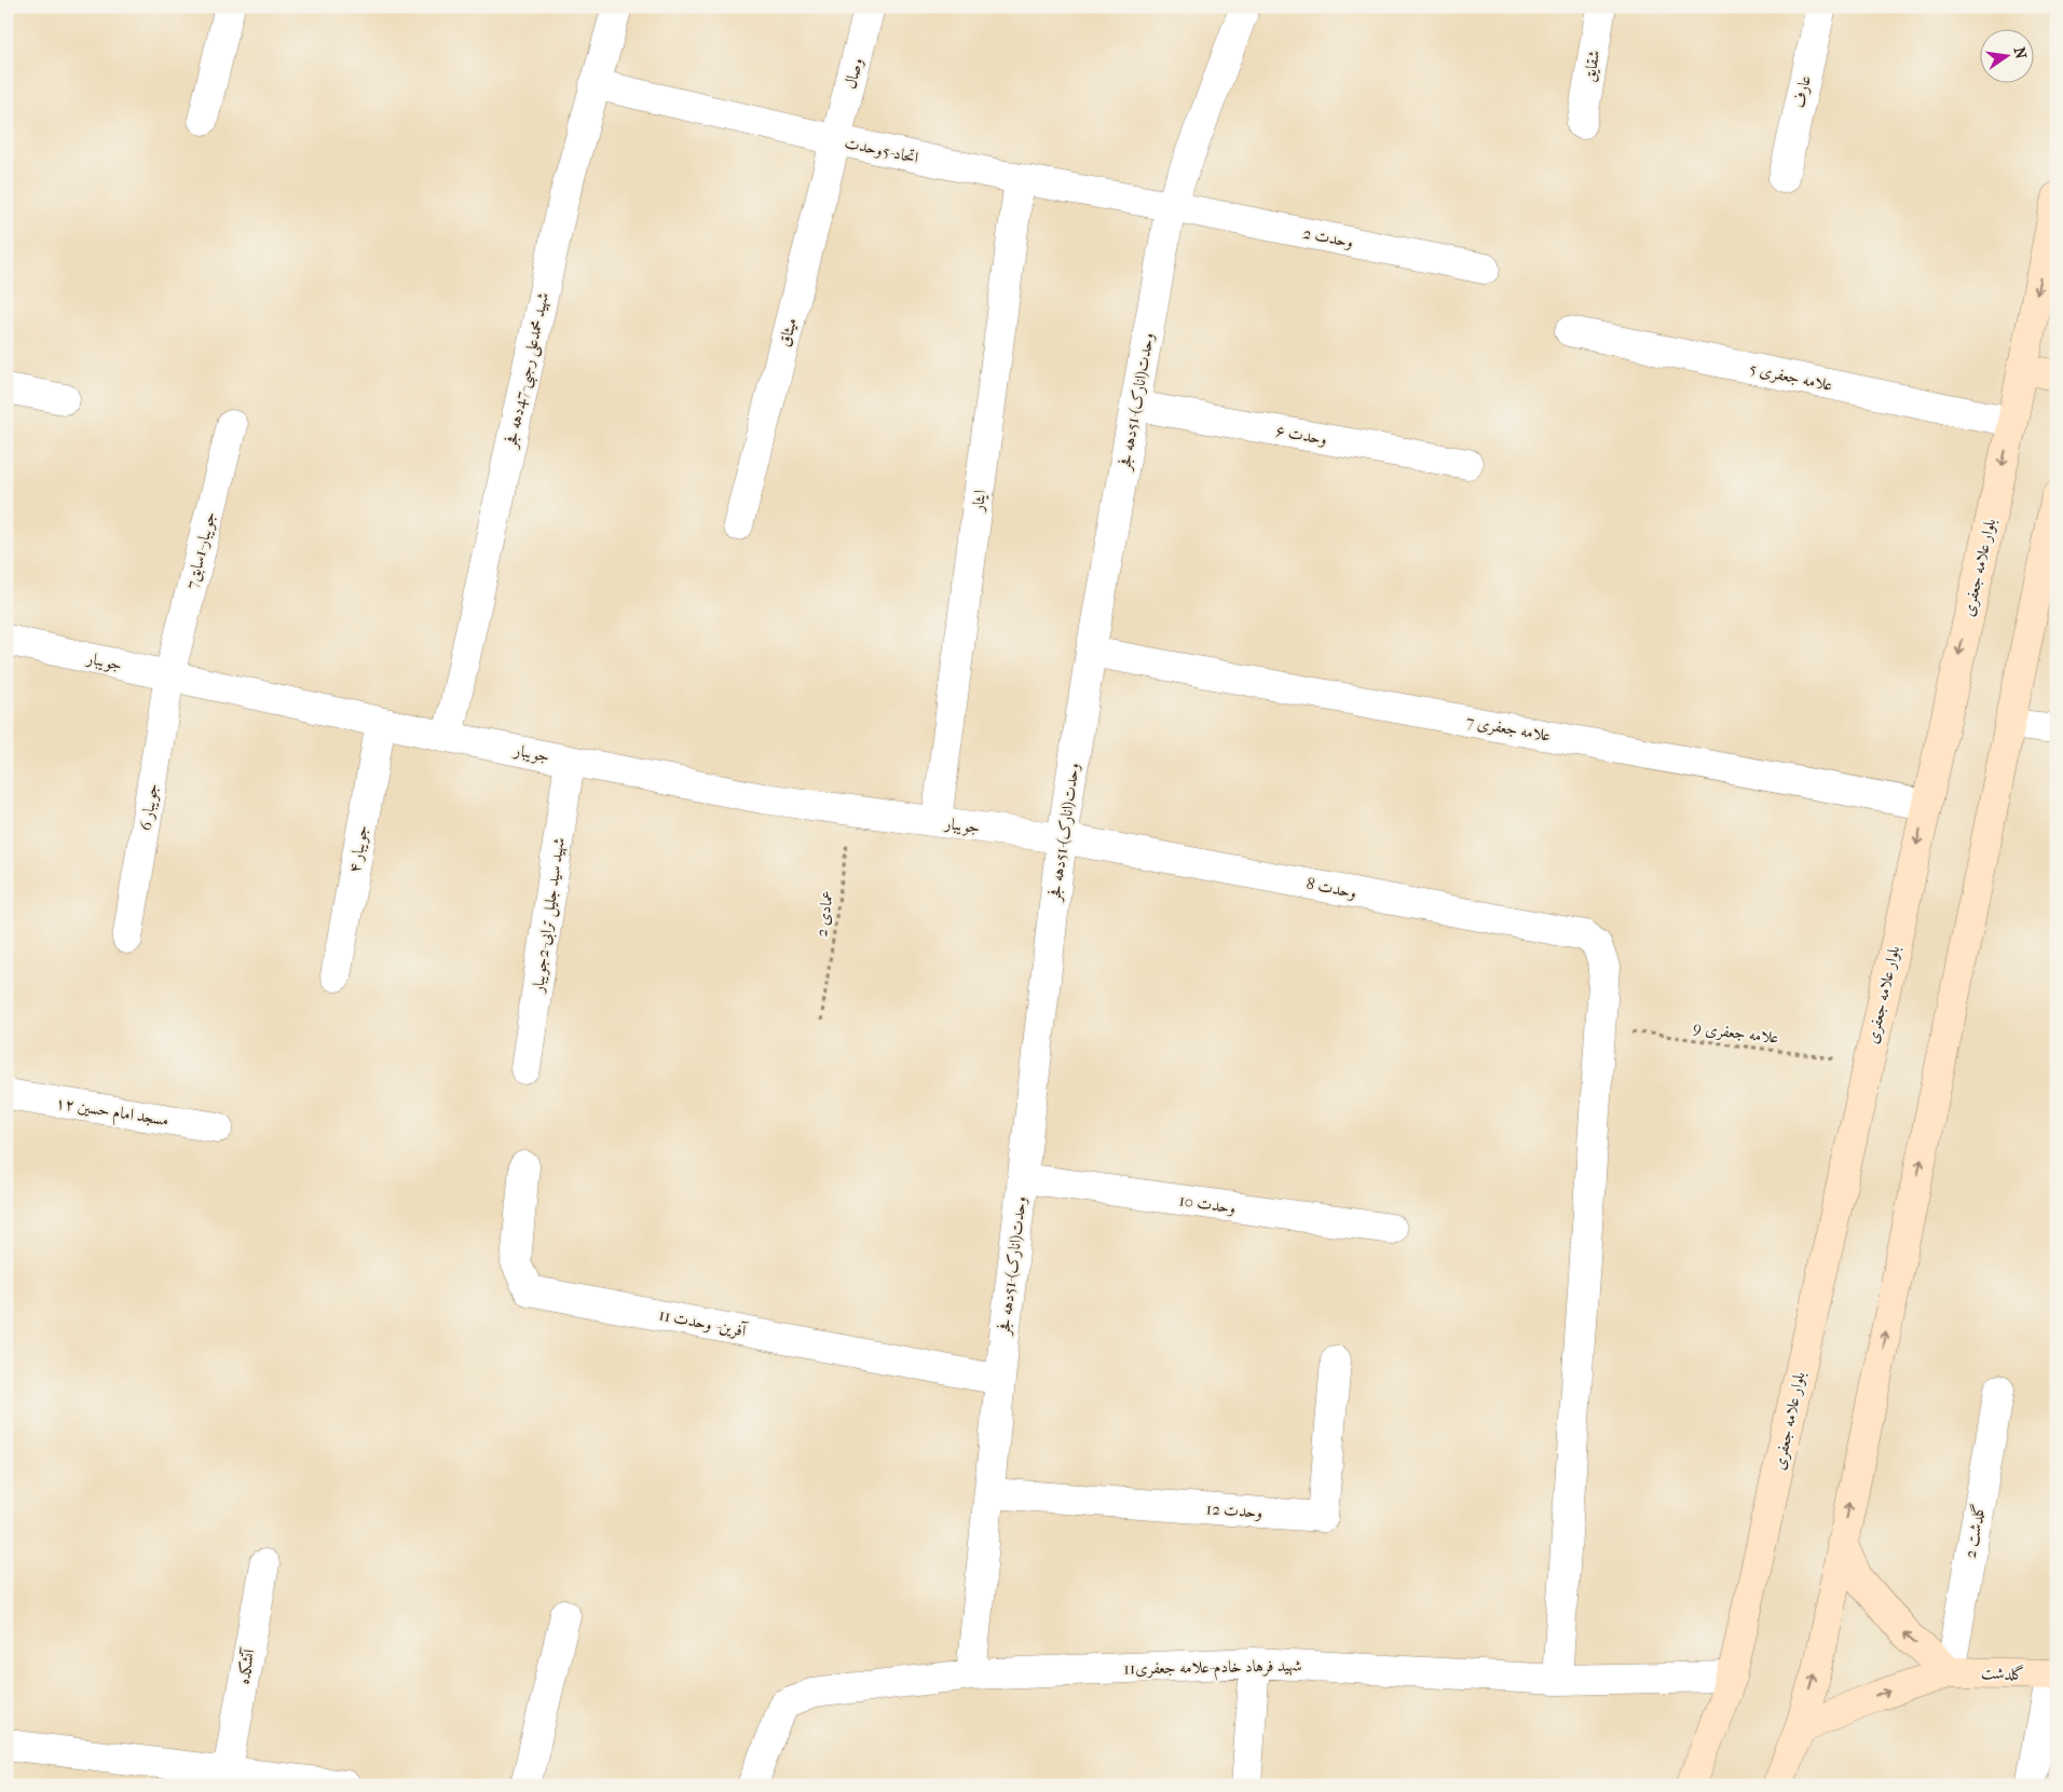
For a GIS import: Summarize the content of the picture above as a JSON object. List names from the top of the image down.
{
  "streets": {
    "main road": ["بلوار علامه جعفری", "گلدشت"],
    "street": [
      "شقایق",
      "وصال",
      "عارف",
      "اتحاد-5وحدت",
      "وحدت 2",
      "میثاق",
      "شهید محمدعلی رجبی-47دهه فجر",
      "علامه جعفری 5",
      "وحدت(انارک)-51دهه فجر",
      "وحدت ۶",
      "ایثار",
      "7جویبار-1سابق",
      "جویبار",
      "علامه جعفری 7",
      "جویبار 6",
      "جویبار ۴",
      "وحدت 8",
      "شهید سید جلیل ترابی-2جویبار",
      "مسجد امام حسین ۱۲",
      "وحدت 10",
      "آفرین- وحدت 11",
      "وحدت 12",
      "گلدشت 2",
      "آتشکده",
      "شهید فرهاد خادم-علامه جعفری11"
    ],
    "path": ["عمادی 2", "علامه جعفری 9"]
  },
  "crossings": [
    ["وصال", "اتحاد-5وحدت"],
    ["وصال", "میثاق"],
    ["اتحاد-5وحدت", "وحدت 2"],
    ["اتحاد-5وحدت", "میثاق"],
    ["اتحاد-5وحدت", "شهید محمدعلی رجبی-47دهه فجر"],
    ["اتحاد-5وحدت", "وحدت(انارک)-51دهه فجر"],
    ["اتحاد-5وحدت", "ایثار"],
    ["وحدت 2", "وحدت(انارک)-51دهه فجر"],
    ["شهید محمدعلی رجبی-47دهه فجر", "جویبار"],
    ["علامه جعفری 5", "بلوار علامه جعفری"],
    ["وحدت(انارک)-51دهه فجر", "وحدت ۶"],
    ["وحدت(انارک)-51دهه فجر", "جویبار"],
    ["وحدت(انارک)-51دهه فجر", "علامه جعفری 7"],
    ["وحدت(انارک)-51دهه فجر", "وحدت 8"],
    ["وحدت(انارک)-51دهه فجر", "وحدت 10"],
    ["وحدت(انارک)-51دهه فجر", "آفرین- وحدت 11"],
    ["وحدت(انارک)-51دهه فجر", "وحدت 12"],
    ["وحدت(انارک)-51دهه فجر", "شهید فرهاد خادم-علامه جعفری11"],
    ["ایثار", "جویبار"],
    ["7جویبار-1سابق", "جویبار"],
    ["7جویبار-1سابق", "جویبار 6"],
    ["بلوار علامه جعفری", "علامه جعفری 7"],
    ["بلوار علامه جعفری", "علامه جعفری 9"],
    ["بلوار علامه جعفری", "شهید فرهاد خادم-علامه جعفری11"],
    ["جویبار", "جویبار 6"],
    ["جویبار", "جویبار ۴"],
    ["جویبار", "وحدت 8"],
    ["جویبار", "عمادی 2"],
    ["جویبار", "شهید سید جلیل ترابی-2جویبار"],
    ["وحدت 8", "علامه جعفری 9"],
    ["گلدشت 2", "گلدشت"]
  ],
  "one_way": ["گلدشت"],
  "north": "right"
}
